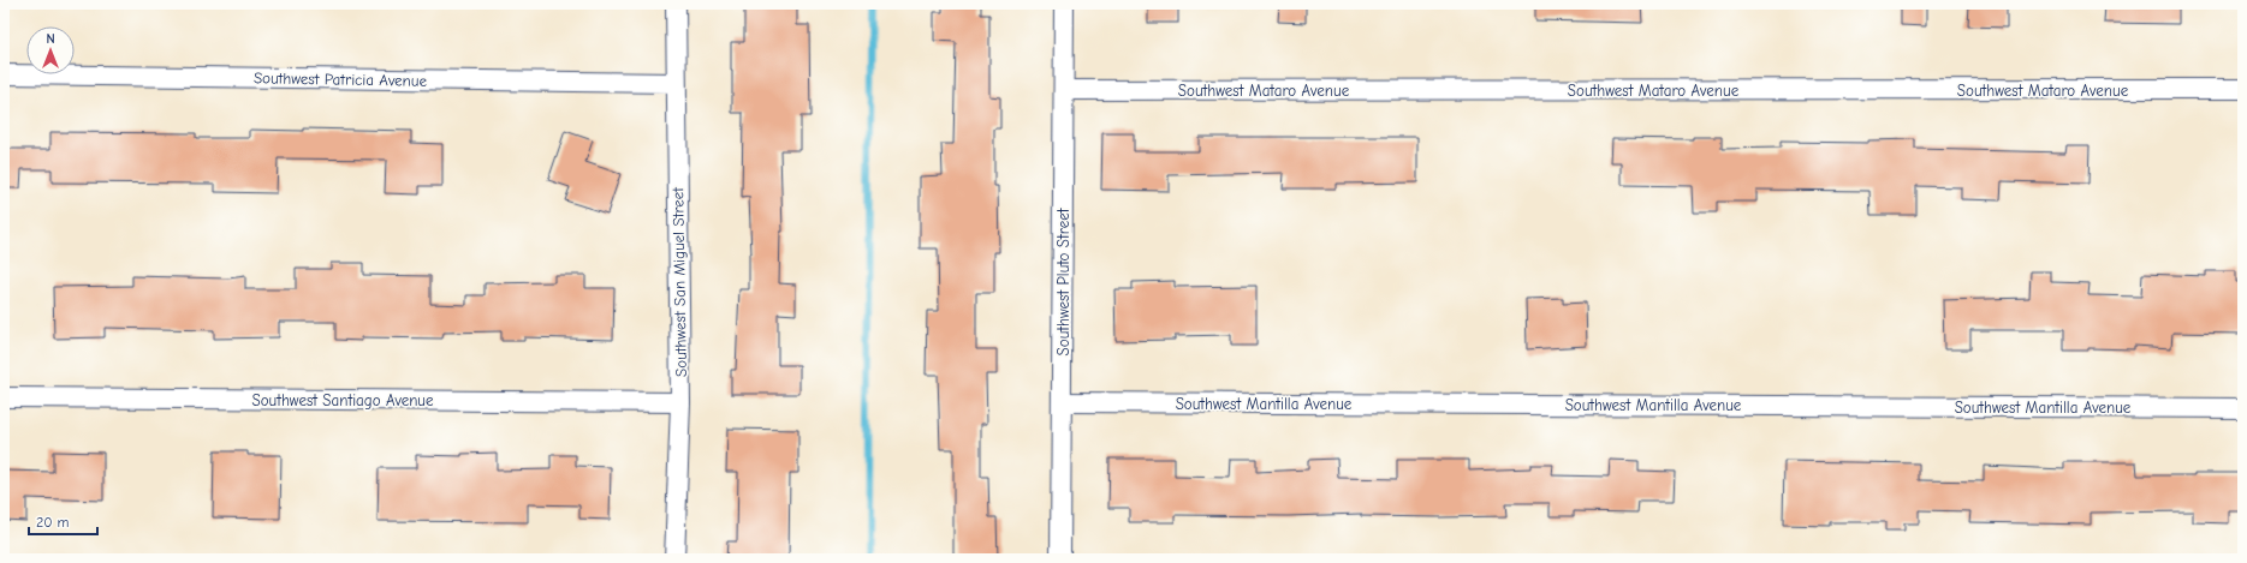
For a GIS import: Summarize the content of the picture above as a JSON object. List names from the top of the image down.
{
  "streets": {
    "street": [
      "Southwest Patricia Avenue",
      "Southwest Mataro Avenue",
      "Southwest San Miguel Street",
      "Southwest Pluto Street",
      "Southwest Santiago Avenue",
      "Southwest Mantilla Avenue"
    ]
  },
  "crossings": [
    ["Southwest Patricia Avenue", "Southwest San Miguel Street"],
    ["Southwest Mataro Avenue", "Southwest Pluto Street"],
    ["Southwest San Miguel Street", "Southwest Santiago Avenue"],
    ["Southwest Pluto Street", "Southwest Mantilla Avenue"]
  ],
  "scale_bar": "20 m",
  "north": "top"
}
